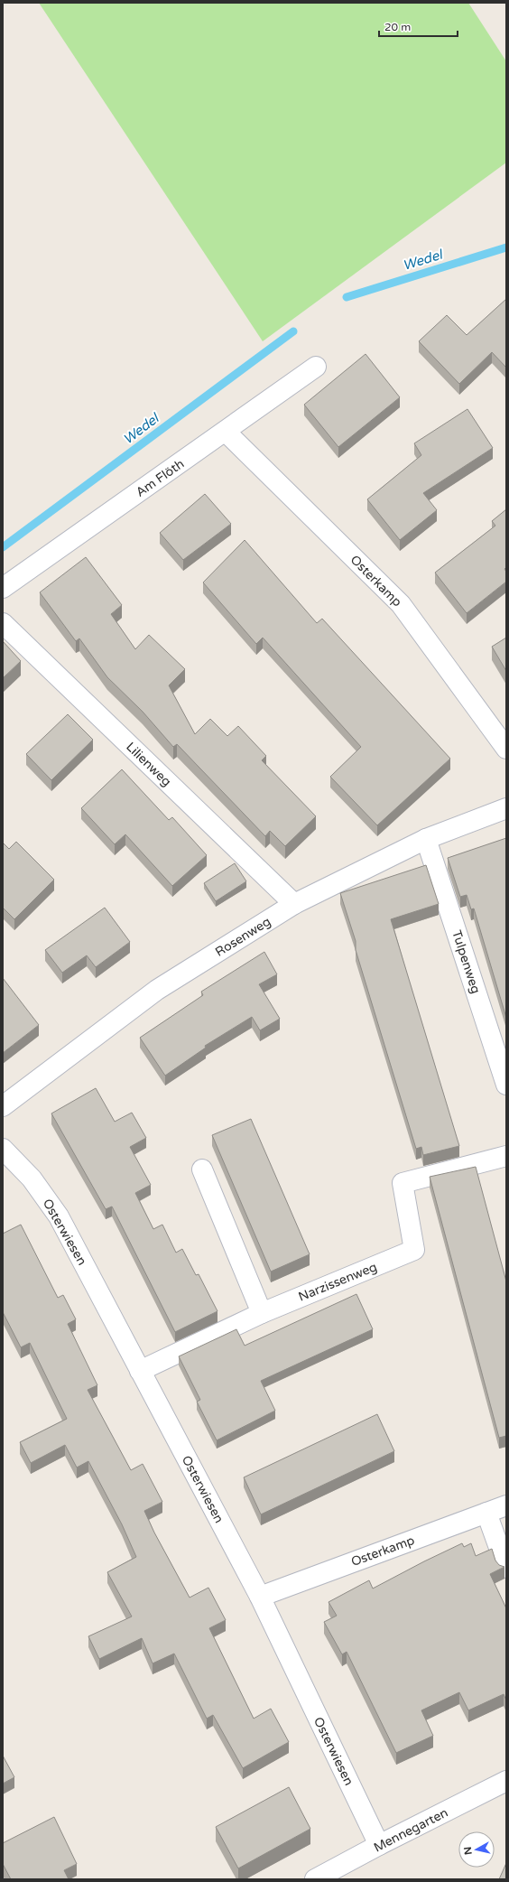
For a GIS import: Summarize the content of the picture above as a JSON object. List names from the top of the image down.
{
  "streets": {
    "street": [
      "Am Flöth",
      "Osterkamp",
      "Lilienweg",
      "Rosenweg",
      "Tulpenweg",
      "Osterwiesen",
      "Narzissenweg",
      "Mennegarten"
    ]
  },
  "crossings": [
    ["Am Flöth", "Osterkamp"],
    ["Osterkamp", "Osterwiesen"],
    ["Lilienweg", "Rosenweg"],
    ["Rosenweg", "Tulpenweg"],
    ["Osterwiesen", "Narzissenweg"],
    ["Osterwiesen", "Mennegarten"]
  ],
  "water": ["Wedel"],
  "scale_bar": "20 m",
  "north": "left"
}
